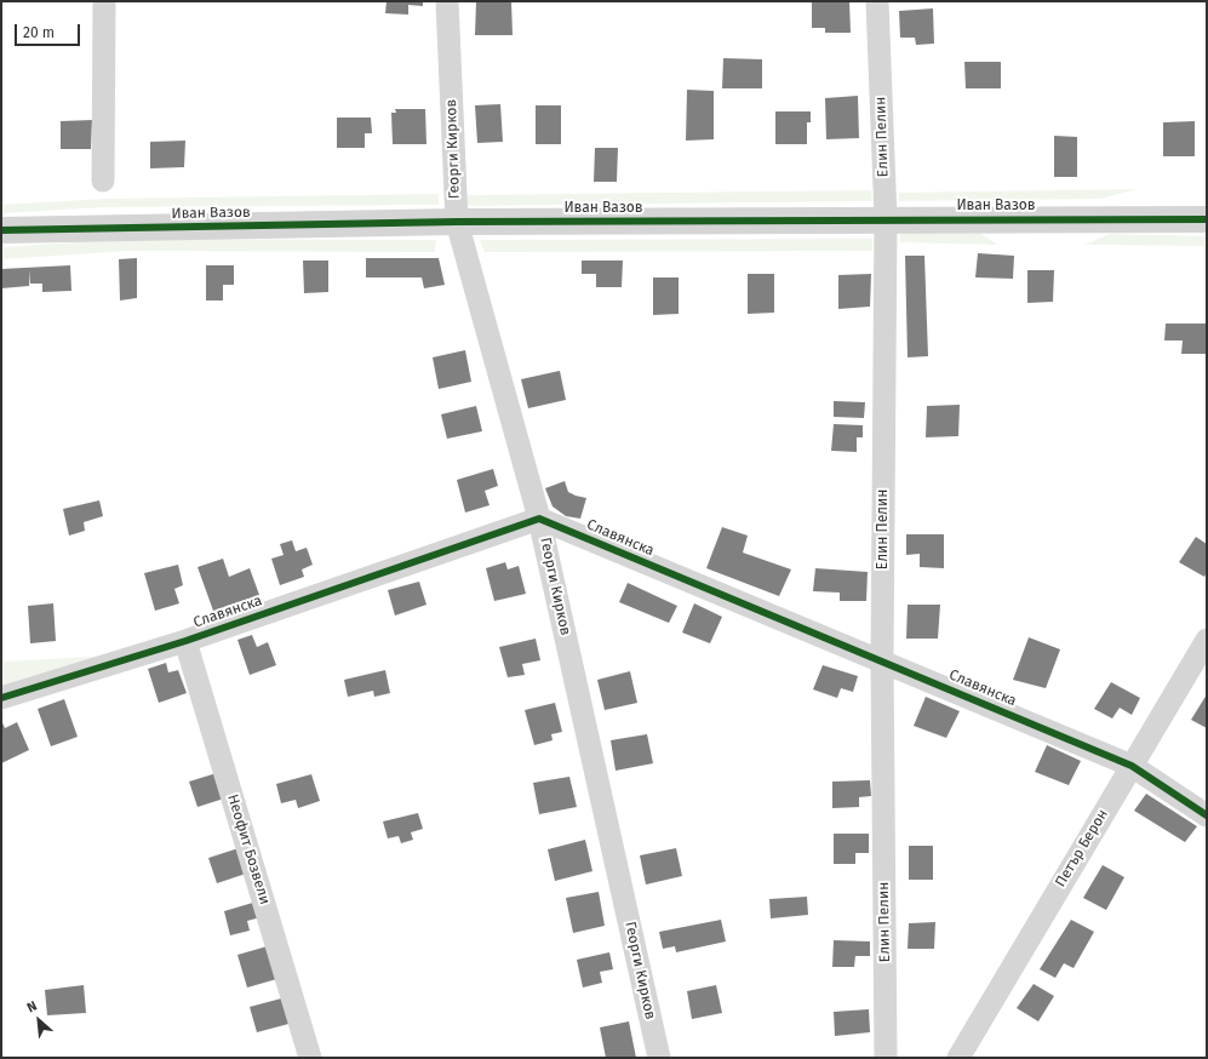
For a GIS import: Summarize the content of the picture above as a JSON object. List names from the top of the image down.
{
  "streets": {
    "street": [
      "Елин Пелин",
      "Георги Кирков",
      "Иван Вазов",
      "Славянска",
      "Петър Берон",
      "Неофит Бозвели"
    ]
  },
  "crossings": [
    ["Елин Пелин", "Иван Вазов"],
    ["Елин Пелин", "Славянска"],
    ["Георги Кирков", "Иван Вазов"],
    ["Георги Кирков", "Славянска"],
    ["Славянска", "Петър Берон"],
    ["Славянска", "Неофит Бозвели"]
  ],
  "scale_bar": "20 m",
  "north": "top left"
}
